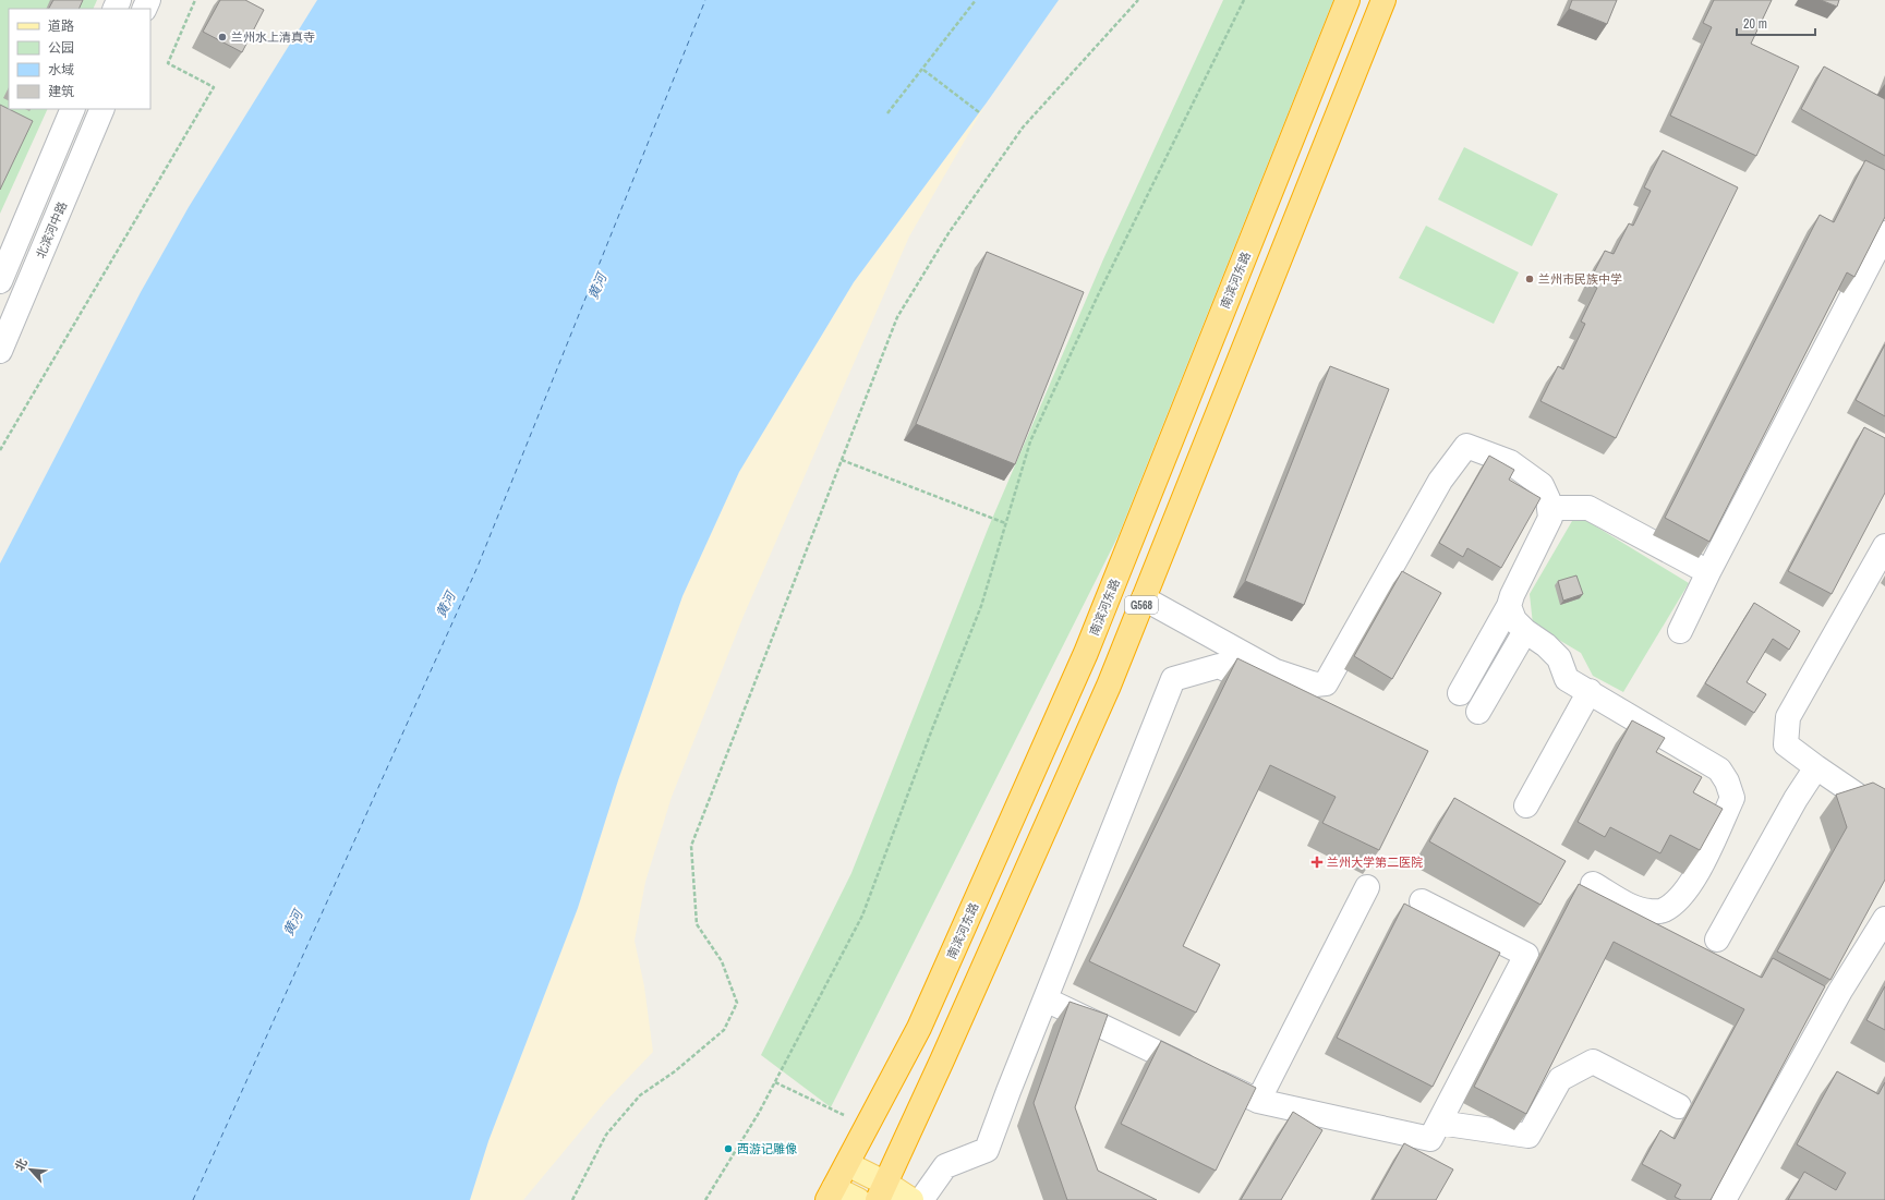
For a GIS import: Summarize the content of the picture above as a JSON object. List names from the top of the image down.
{
  "streets": {
    "highway": ["南滨河东路", "G568"],
    "street": ["北滨河中路"]
  },
  "water": ["黄河"],
  "places": {
    "other": ["兰州水上清真寺", "兰州市民族中学", "西游记雕像"],
    "health": ["兰州大学第二医院"]
  },
  "legend": [
    "道路",
    "公园",
    "水域",
    "建筑"
  ],
  "scale_bar": "20 m",
  "north": "top left"
}
